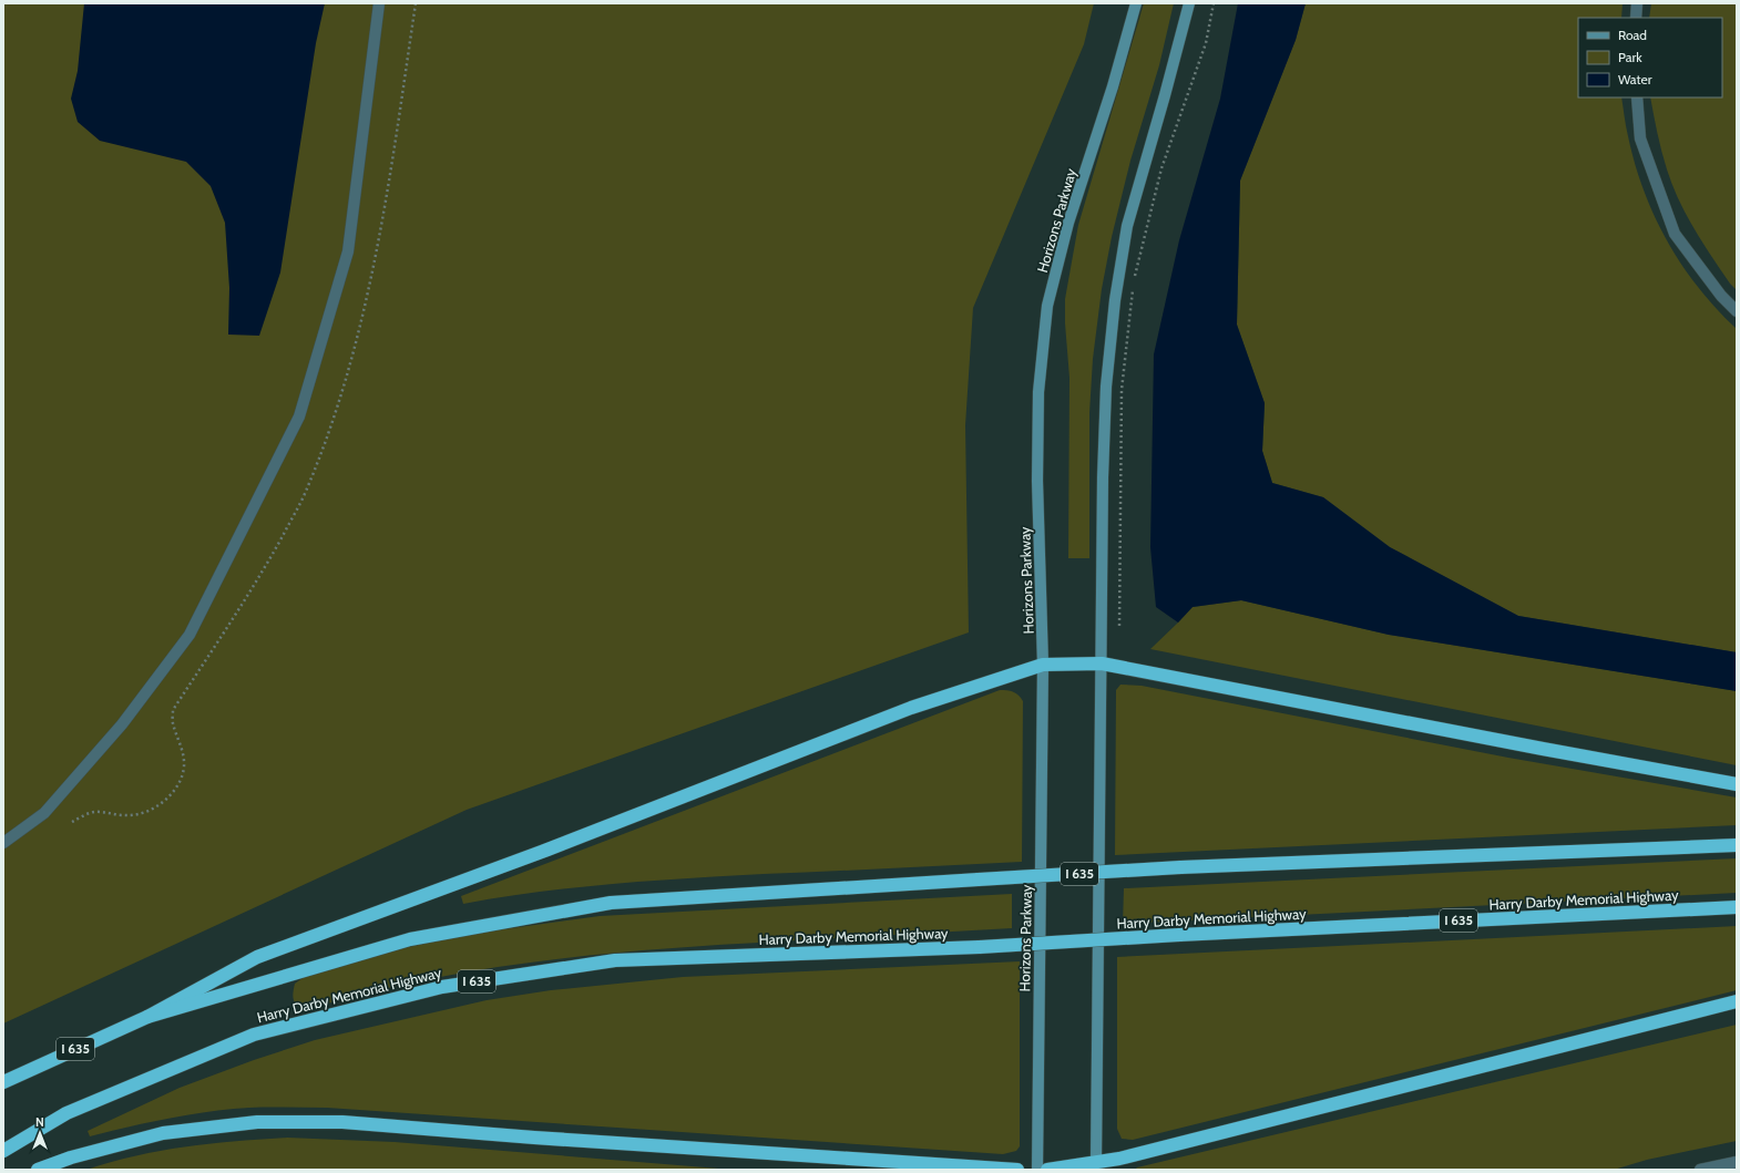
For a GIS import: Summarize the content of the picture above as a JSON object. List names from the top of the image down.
{
  "streets": {
    "highway": ["I 635", "Harry Darby Memorial Highway"],
    "main road": ["Horizons Parkway"]
  },
  "legend": ["Road", "Park", "Water"],
  "north": "top"
}
